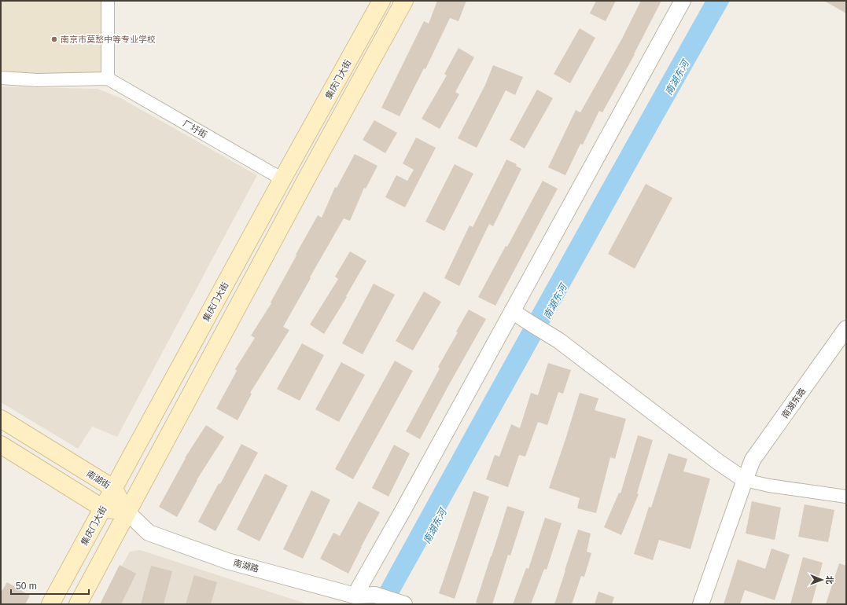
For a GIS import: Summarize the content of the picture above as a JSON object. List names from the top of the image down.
{
  "streets": {
    "main road": ["集庆门大街", "南湖街"],
    "street": ["厂圩街", "南湖东路", "南湖路"]
  },
  "crossings": [
    ["集庆门大街", "厂圩街"],
    ["集庆门大街", "南湖街"],
    ["南湖街", "南湖路"]
  ],
  "water": ["南湖东河"],
  "places": ["南京市莫愁中等专业学校"],
  "scale_bar": "50 m",
  "north": "right"
}
